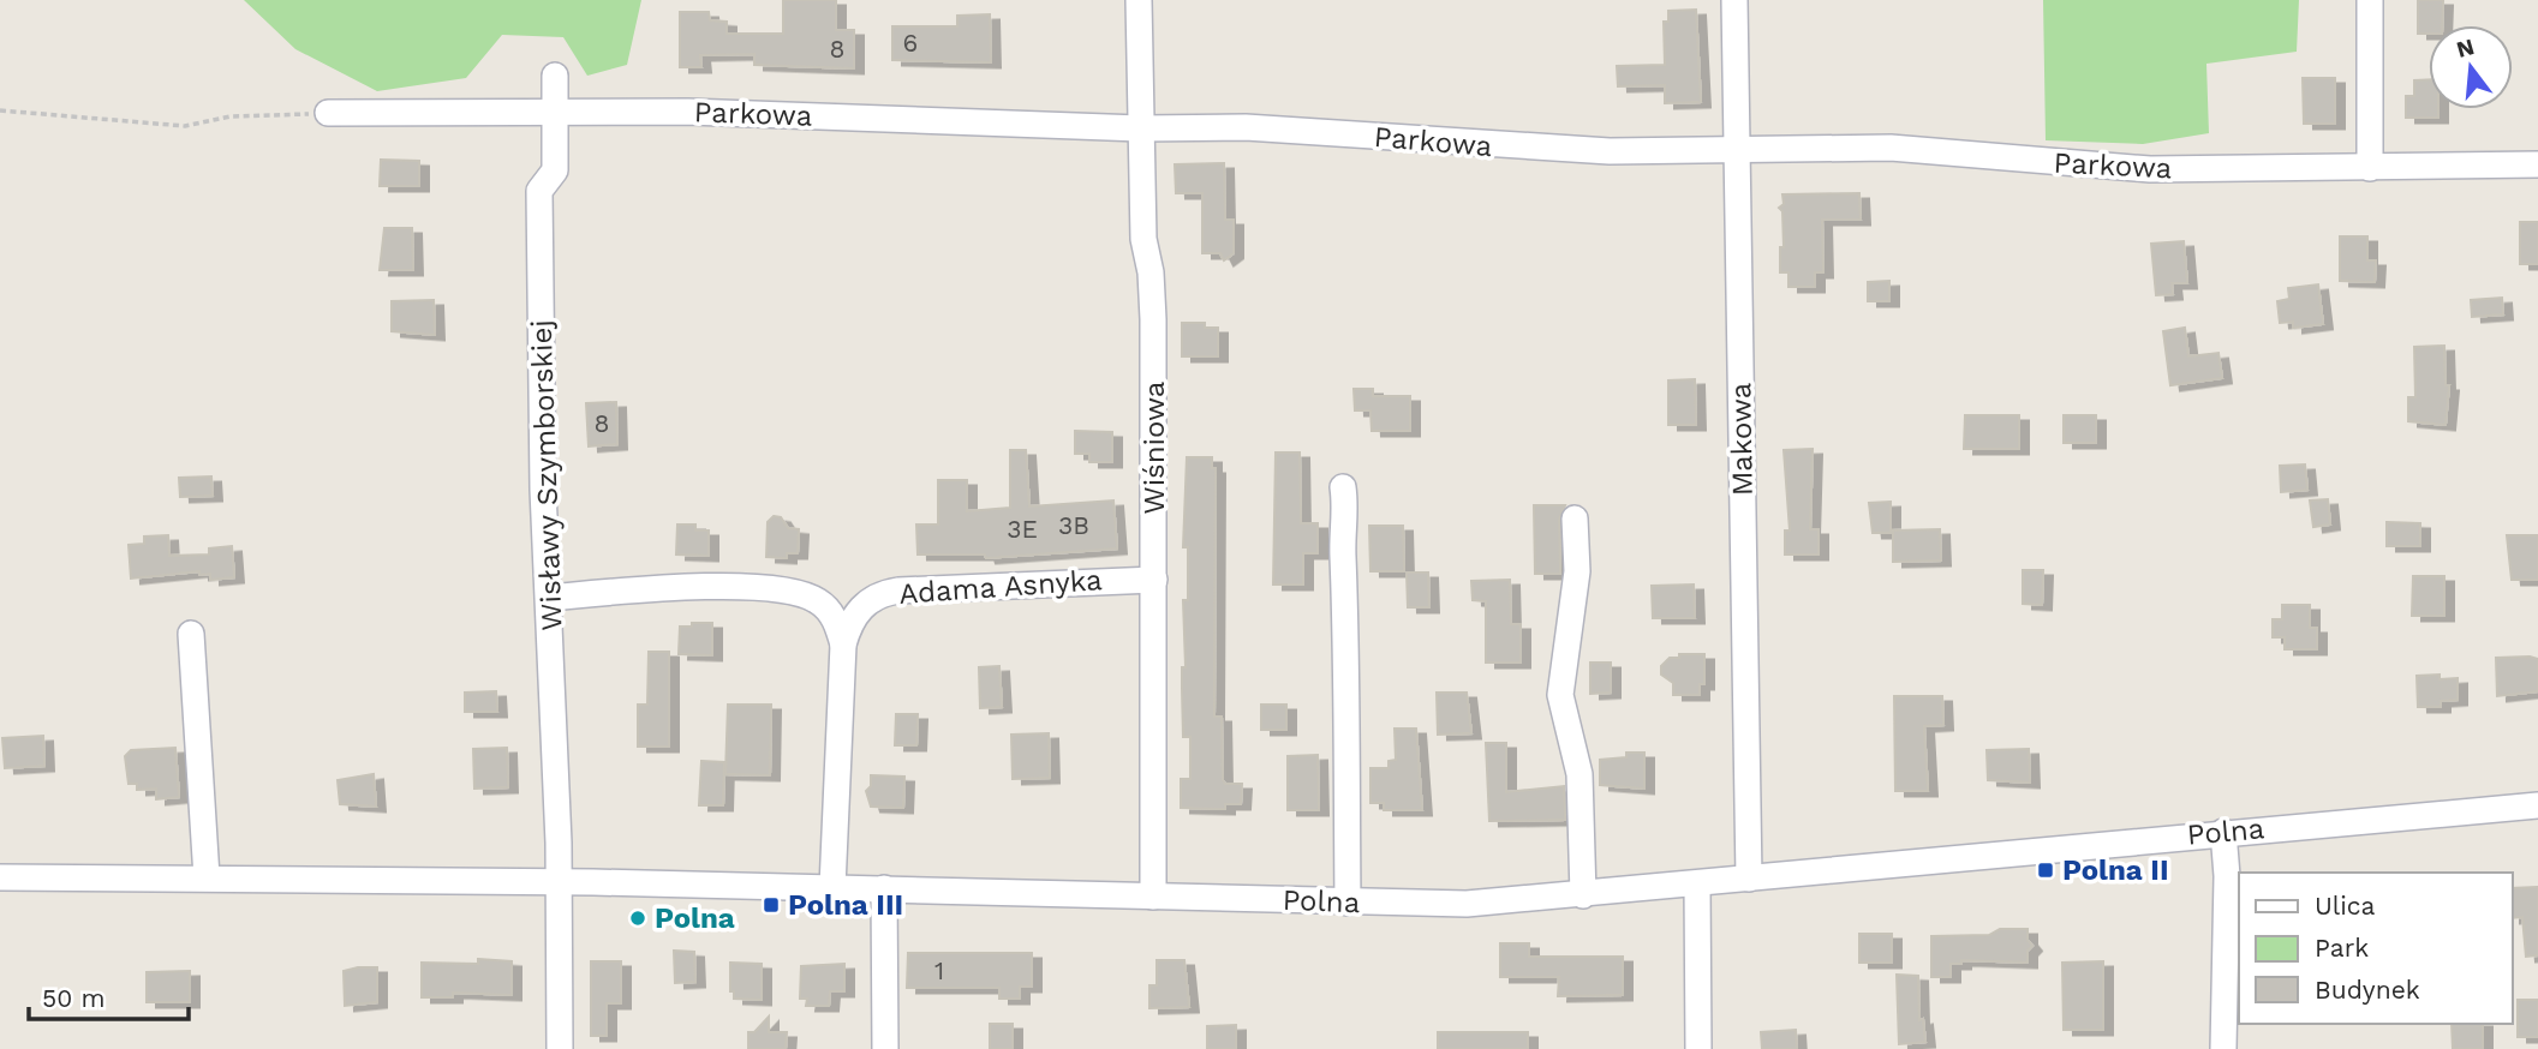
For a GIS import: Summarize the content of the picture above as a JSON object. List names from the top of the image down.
{
  "streets": {
    "street": [
      "Parkowa",
      "Makowa",
      "Wiśniowa",
      "Wisławy Szymborskiej",
      "Adama Asnyka",
      "Polna"
    ]
  },
  "crossings": [
    ["Parkowa", "Makowa"],
    ["Parkowa", "Wiśniowa"],
    ["Parkowa", "Wisławy Szymborskiej"],
    ["Makowa", "Polna"],
    ["Wiśniowa", "Adama Asnyka"],
    ["Wiśniowa", "Polna"],
    ["Wisławy Szymborskiej", "Polna"]
  ],
  "places": {
    "transit": ["Polna II", "Polna III"],
    "other": ["Polna"]
  },
  "house_numbers": [
    "6",
    "8",
    "8",
    "3B",
    "3E",
    "1"
  ],
  "legend": ["Ulica", "Park", "Budynek"],
  "scale_bar": "50 m",
  "north": "top"
}
